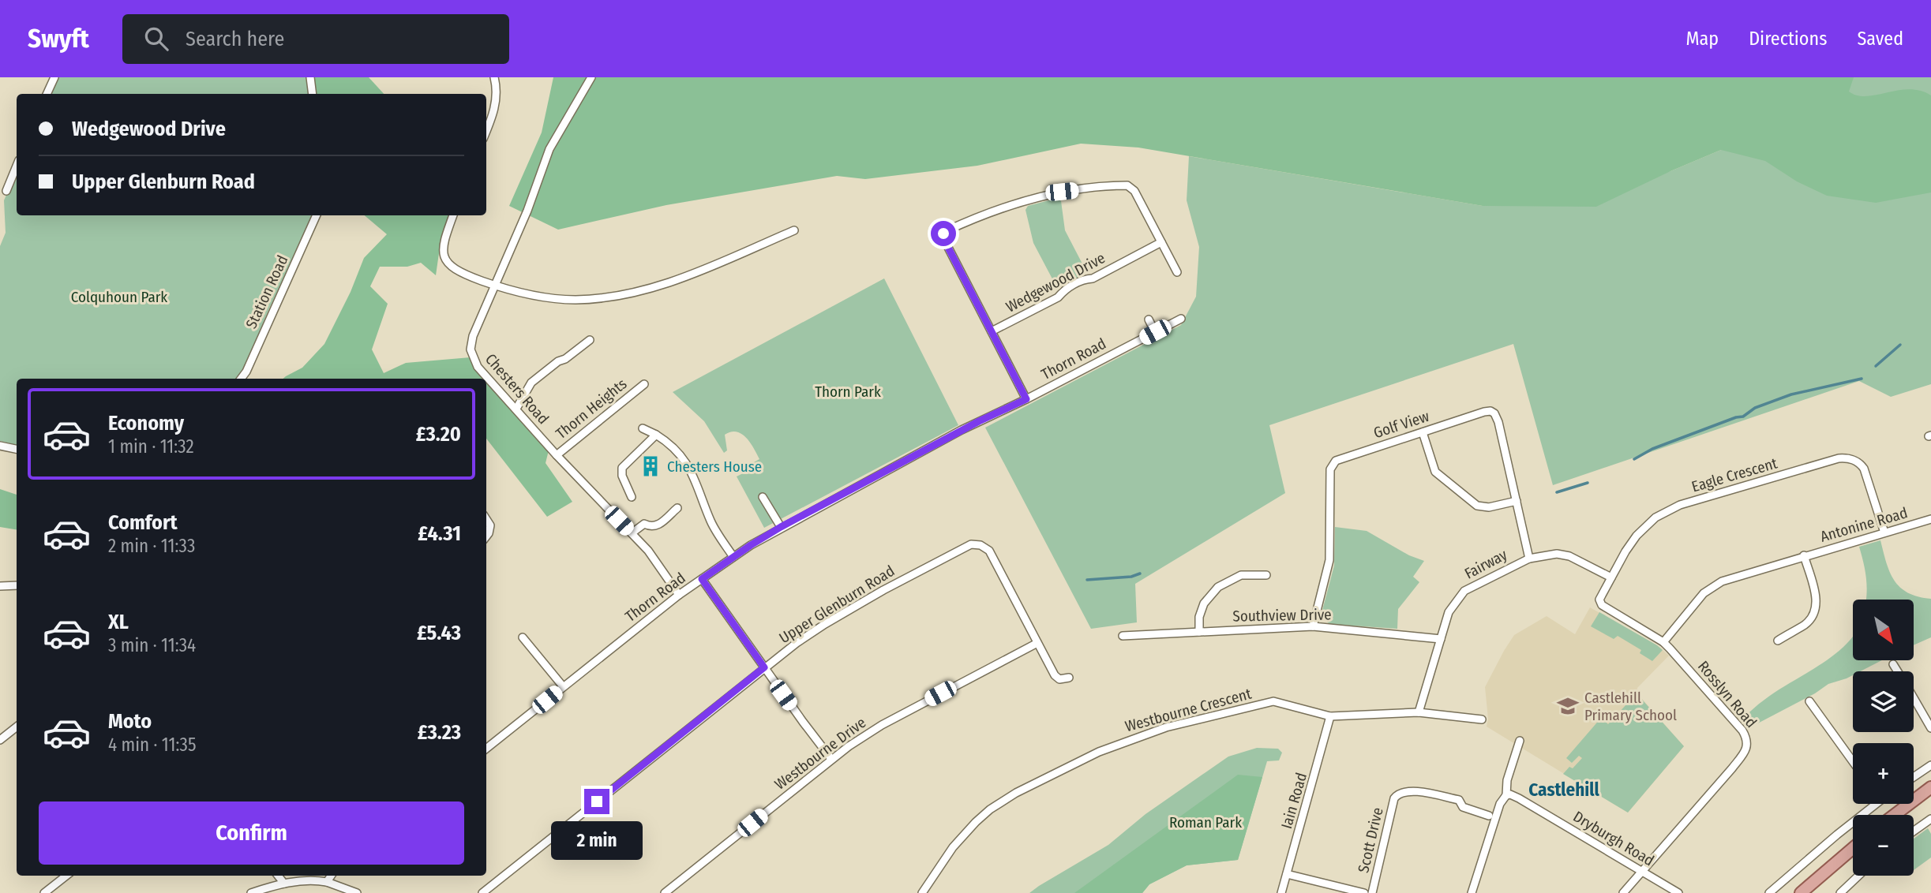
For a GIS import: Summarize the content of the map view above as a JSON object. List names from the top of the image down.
{
  "streets": {
    "street": [
      "Wedgewood Drive",
      "Station Road",
      "Thorn Road",
      "Chesters Road",
      "Thorn Heights",
      "Golf View",
      "Eagle Crescent",
      "Antonine Road",
      "Fairway",
      "Upper Glenburn Road",
      "Southview Drive",
      "Rosslyn Road",
      "Westbourne Crescent",
      "Westbourne Drive",
      "Iain Road",
      "Dryburgh Road",
      "Scott Drive"
    ]
  },
  "crossings": [
    ["Thorn Road", "Chesters Road"],
    ["Chesters Road", "Thorn Heights"],
    ["Golf View", "Fairway"],
    ["Golf View", "Southview Drive"],
    ["Eagle Crescent", "Antonine Road"],
    ["Eagle Crescent", "Fairway"],
    ["Eagle Crescent", "Rosslyn Road"],
    ["Antonine Road", "Rosslyn Road"],
    ["Fairway", "Southview Drive"],
    ["Fairway", "Westbourne Crescent"],
    ["Upper Glenburn Road", "Westbourne Drive"],
    ["Rosslyn Road", "Dryburgh Road"],
    ["Westbourne Crescent", "Iain Road"]
  ],
  "districts": ["Castlehill"],
  "parks": ["Colquhoun Park", "Thorn Park", "Roman Park"],
  "places": {
    "building": ["Chesters House"],
    "school or university": ["Castlehill Primary School"]
  },
  "north": "bottom right",
  "page": {
    "header": "Swyft",
    "search": "Search here",
    "nav": ["Map", "Directions", "Saved"],
    "banner": ["Wedgewood Drive", "Upper Glenburn Road"],
    "list": [
      {
        "name": "Economy",
        "note": "1 min · 11:32",
        "value": "£3.20"
      },
      {
        "name": "Comfort",
        "note": "2 min · 11:33",
        "value": "£4.31"
      },
      {
        "name": "XL",
        "note": "3 min · 11:34",
        "value": "£5.43"
      },
      {
        "name": "Moto",
        "note": "4 min · 11:35",
        "value": "£3.23"
      }
    ],
    "map_buttons": ["+", "−"],
    "buttons": "Confirm",
    "bubble": "2 min"
  }
}
